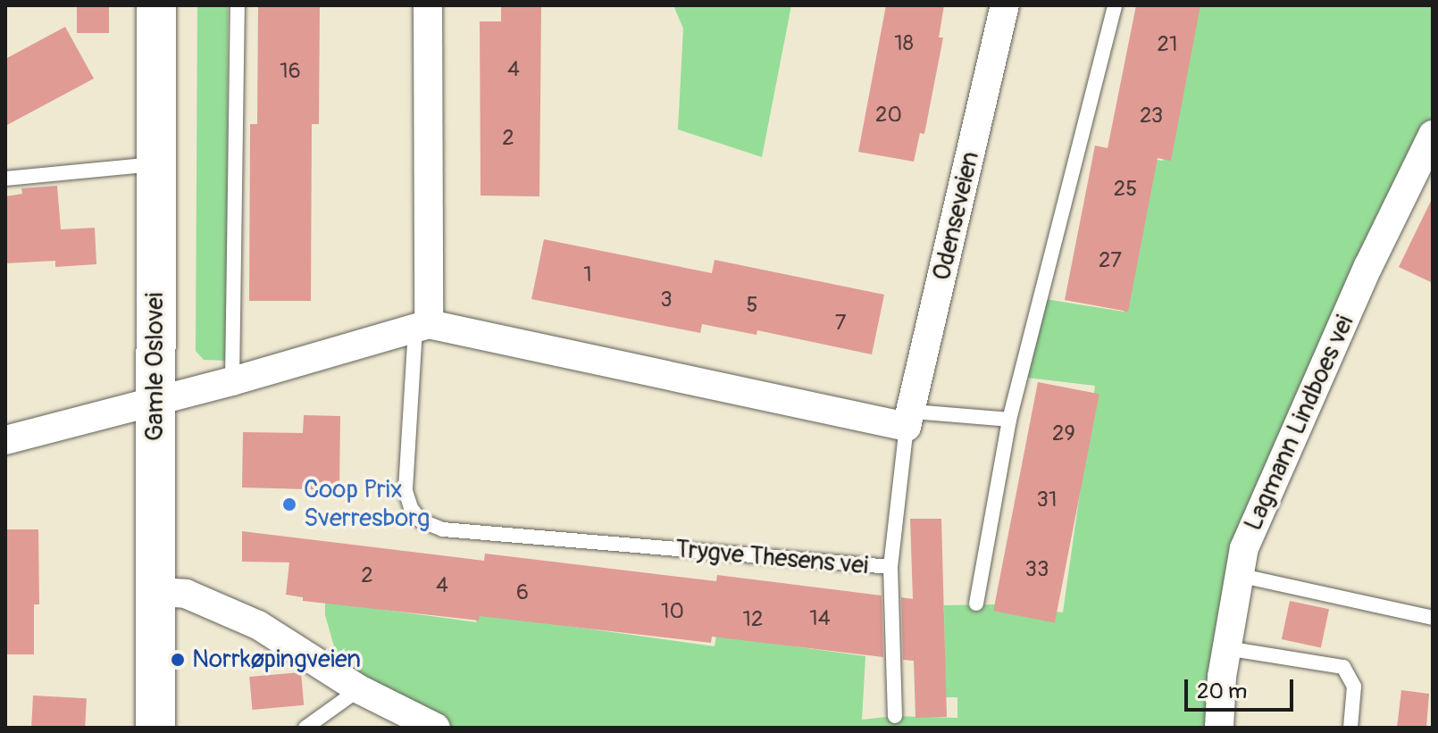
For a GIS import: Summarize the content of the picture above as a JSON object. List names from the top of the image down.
{
  "streets": {
    "street": ["Odenseveien", "Gamle Oslovei", "Lagmann Lindboes vei"],
    "lane": ["Trygve Thesens vei"]
  },
  "crossings": [
    ["Odenseveien", "Trygve Thesens vei"]
  ],
  "places": ["Coop Prix Sverresborg", "Norrkøpingveien"],
  "house_numbers": [
    "18",
    "21",
    "4",
    "16",
    "20",
    "23",
    "2",
    "25",
    "27",
    "1",
    "3",
    "5",
    "7",
    "29",
    "31",
    "33",
    "2",
    "4",
    "6",
    "10",
    "14",
    "12"
  ],
  "scale_bar": "20 m"
}
